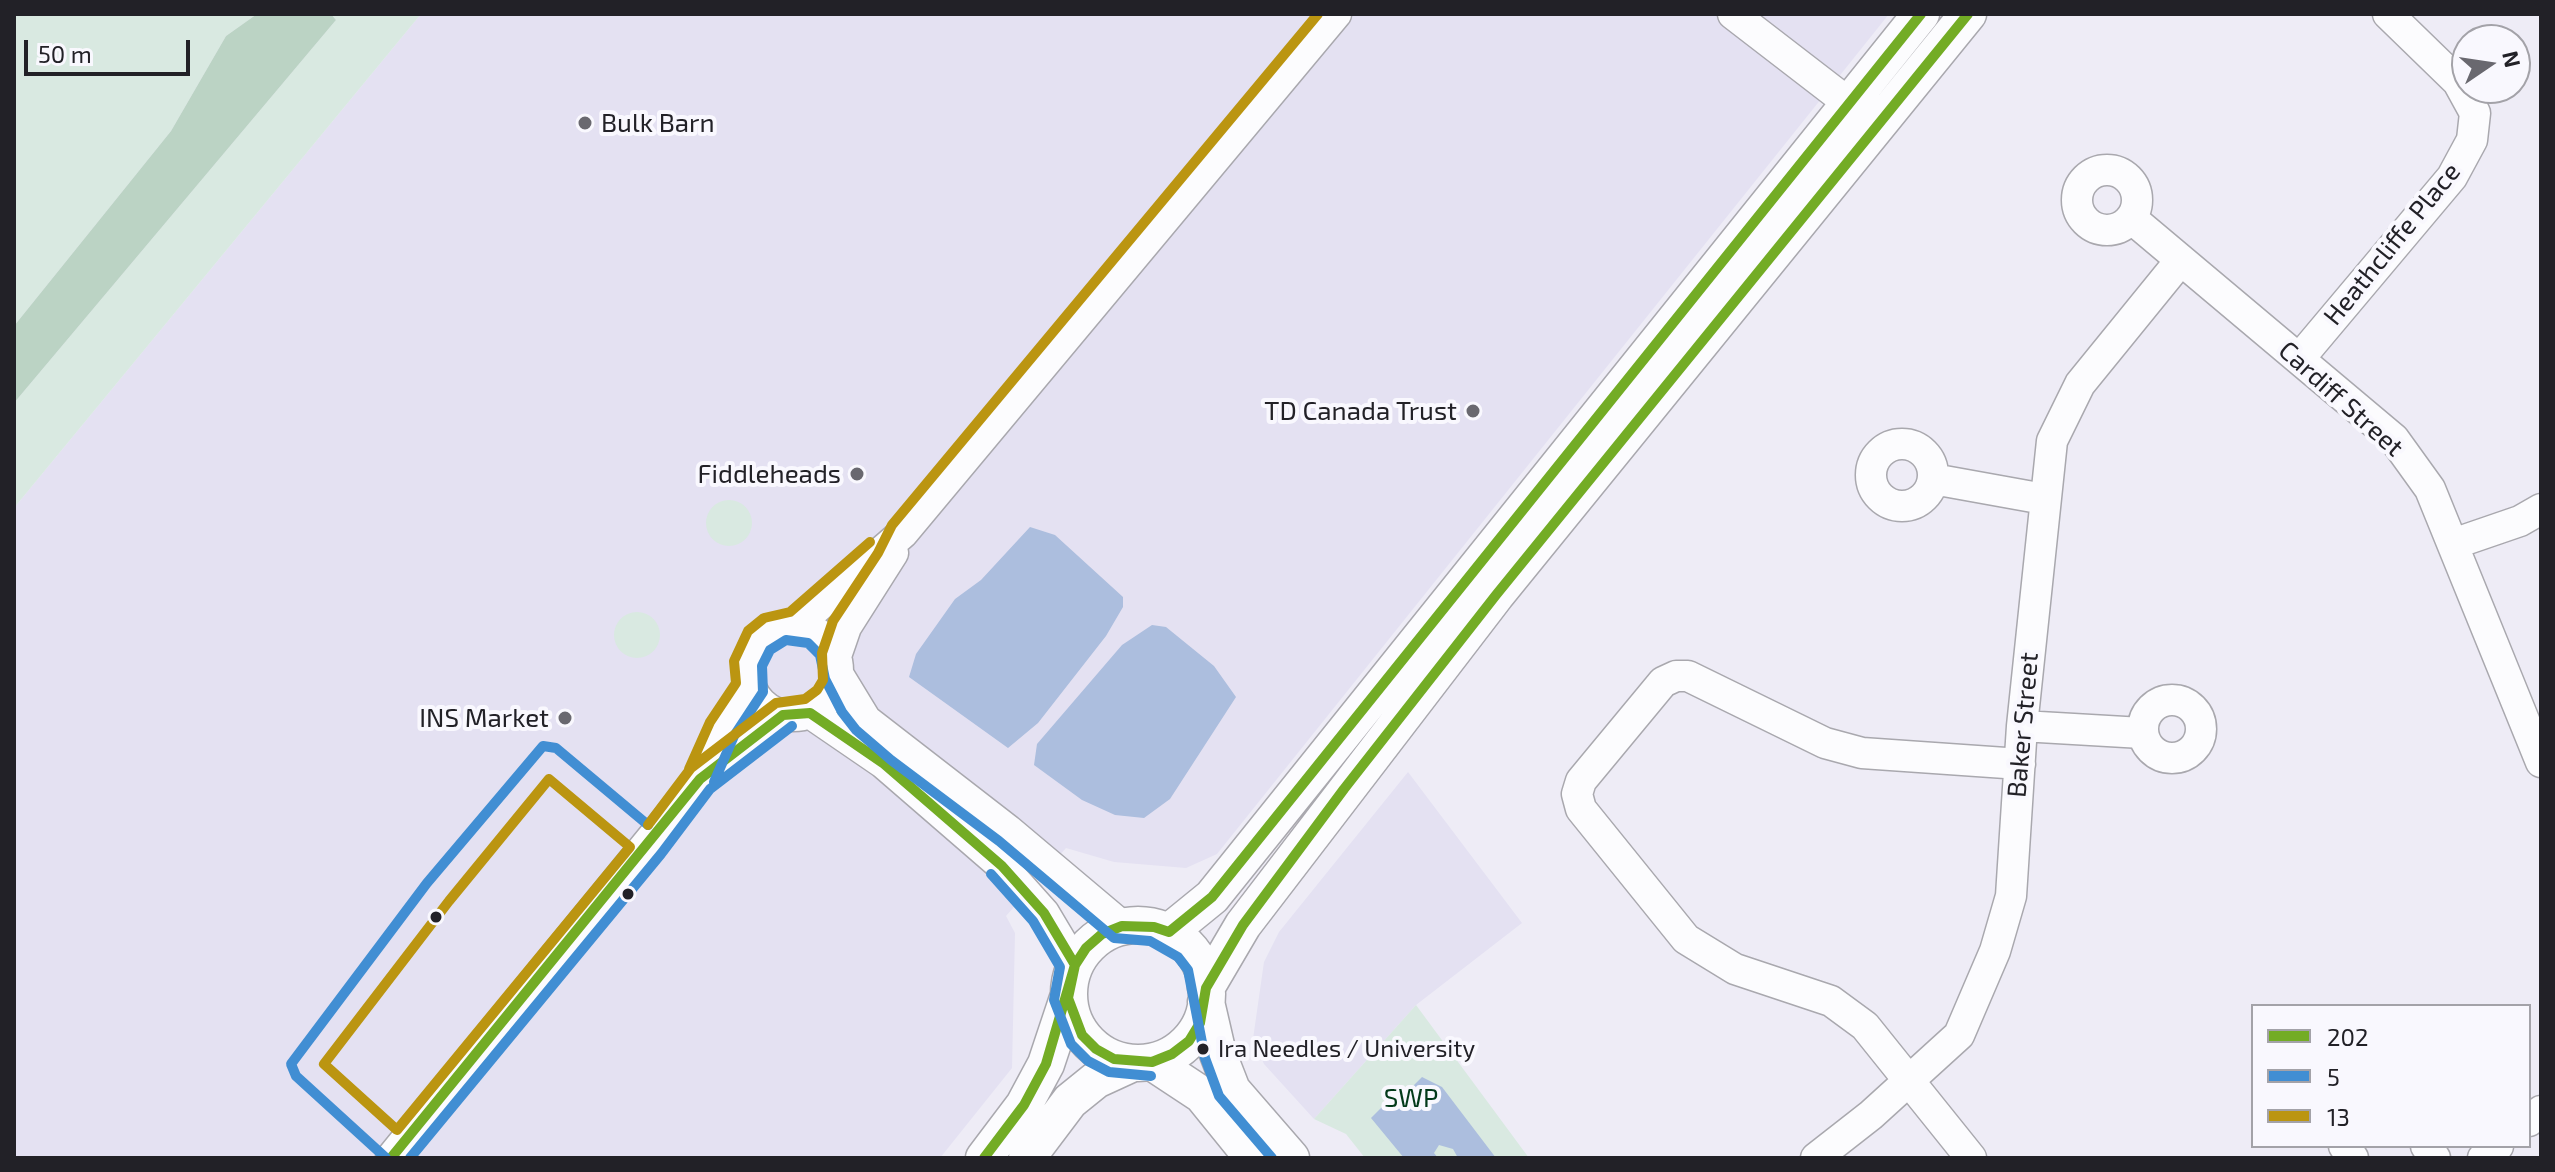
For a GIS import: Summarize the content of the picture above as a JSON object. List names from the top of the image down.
{
  "streets": {
    "street": ["Heathcliffe Place", "Cardiff Street", "Baker Street"]
  },
  "crossings": [
    ["Heathcliffe Place", "Cardiff Street"],
    ["Cardiff Street", "Baker Street"]
  ],
  "parks": ["SWP"],
  "places": [
    "Bulk Barn",
    "TD Canada Trust",
    "Fiddleheads",
    "INS Market",
    "Ira Needles / University"
  ],
  "lines": ["transit line 202", "transit line 13", "transit line 5"],
  "legend": ["202", "5", "13"],
  "scale_bar": "50 m",
  "north": "right"
}
